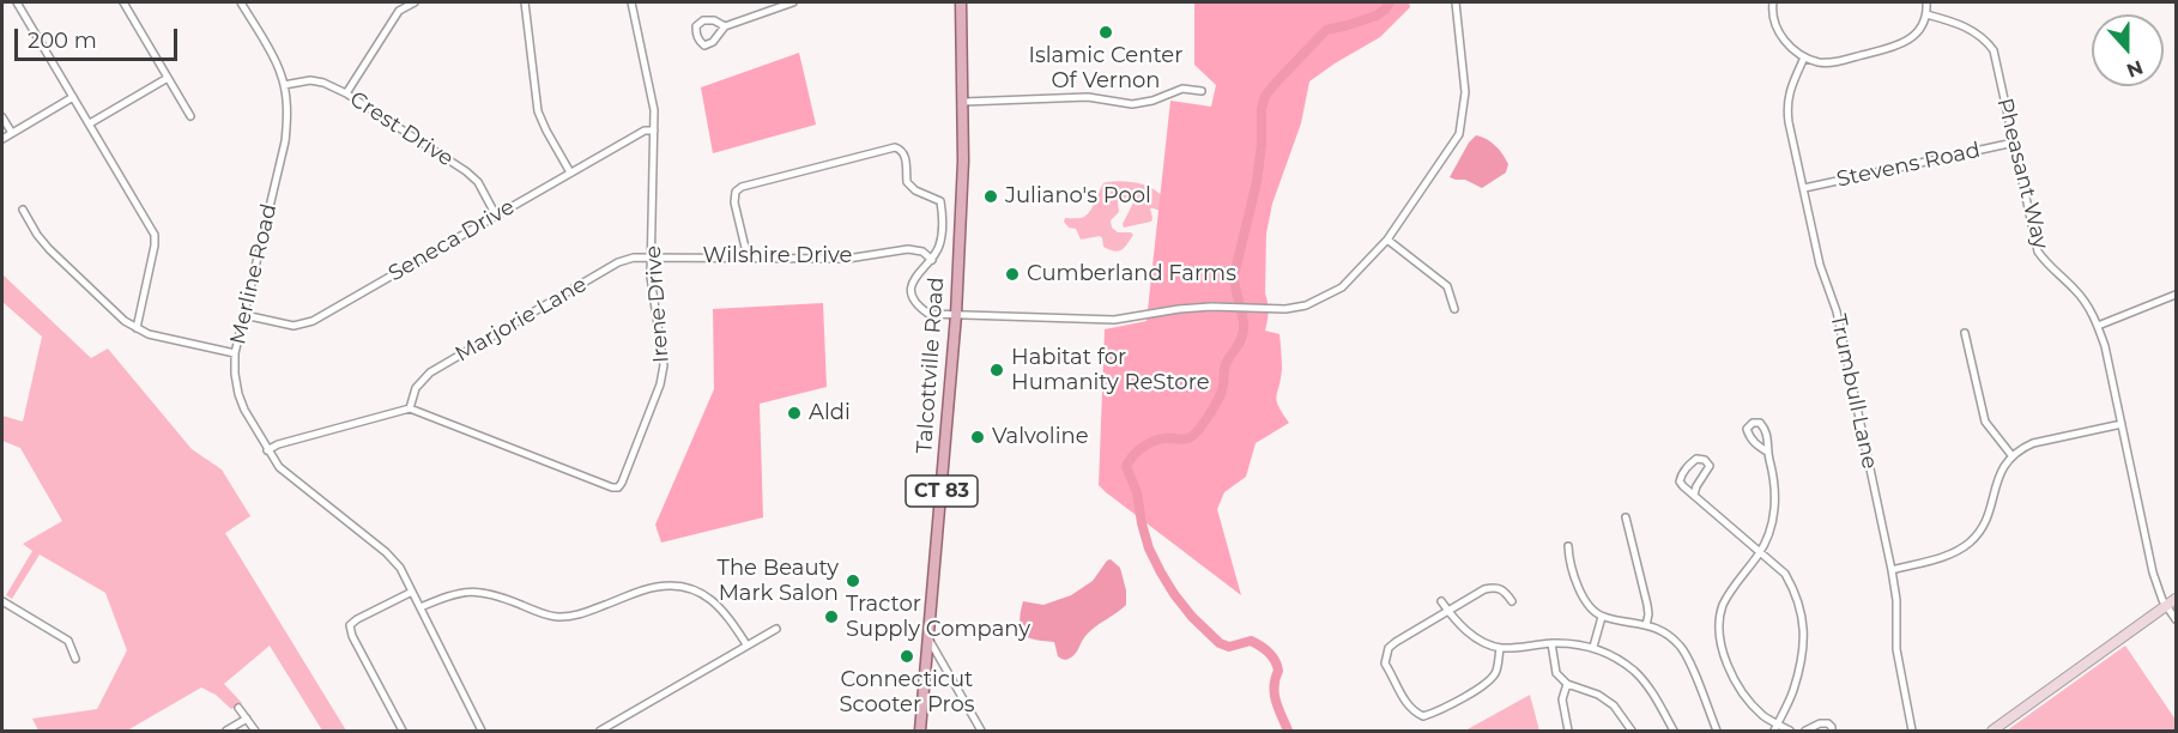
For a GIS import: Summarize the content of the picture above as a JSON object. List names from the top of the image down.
{
  "streets": {
    "main road": ["Talcottville Road", "CT 83"],
    "street": [
      "Crest Drive",
      "Stevens Road",
      "Pheasant Way",
      "Seneca Drive",
      "Wilshire Drive",
      "Merline Road",
      "Irene Drive",
      "Marjorie Lane",
      "Trumbull Lane"
    ]
  },
  "crossings": [
    ["Crest Drive", "Seneca Drive"],
    ["Crest Drive", "Merline Road"],
    ["Stevens Road", "Pheasant Way"],
    ["Stevens Road", "Trumbull Lane"],
    ["Seneca Drive", "Merline Road"],
    ["Seneca Drive", "Irene Drive"],
    ["Wilshire Drive", "Irene Drive"],
    ["Wilshire Drive", "Marjorie Lane"],
    ["Irene Drive", "Marjorie Lane"]
  ],
  "places": [
    "Islamic Center Of Vernon",
    "Juliano's Pool",
    "Cumberland Farms",
    "Habitat for Humanity ReStore",
    "Aldi",
    "Valvoline",
    "The Beauty Mark Salon",
    "Tractor Supply Company",
    "Connecticut Scooter Pros"
  ],
  "scale_bar": "200 m",
  "north": "bottom"
}
